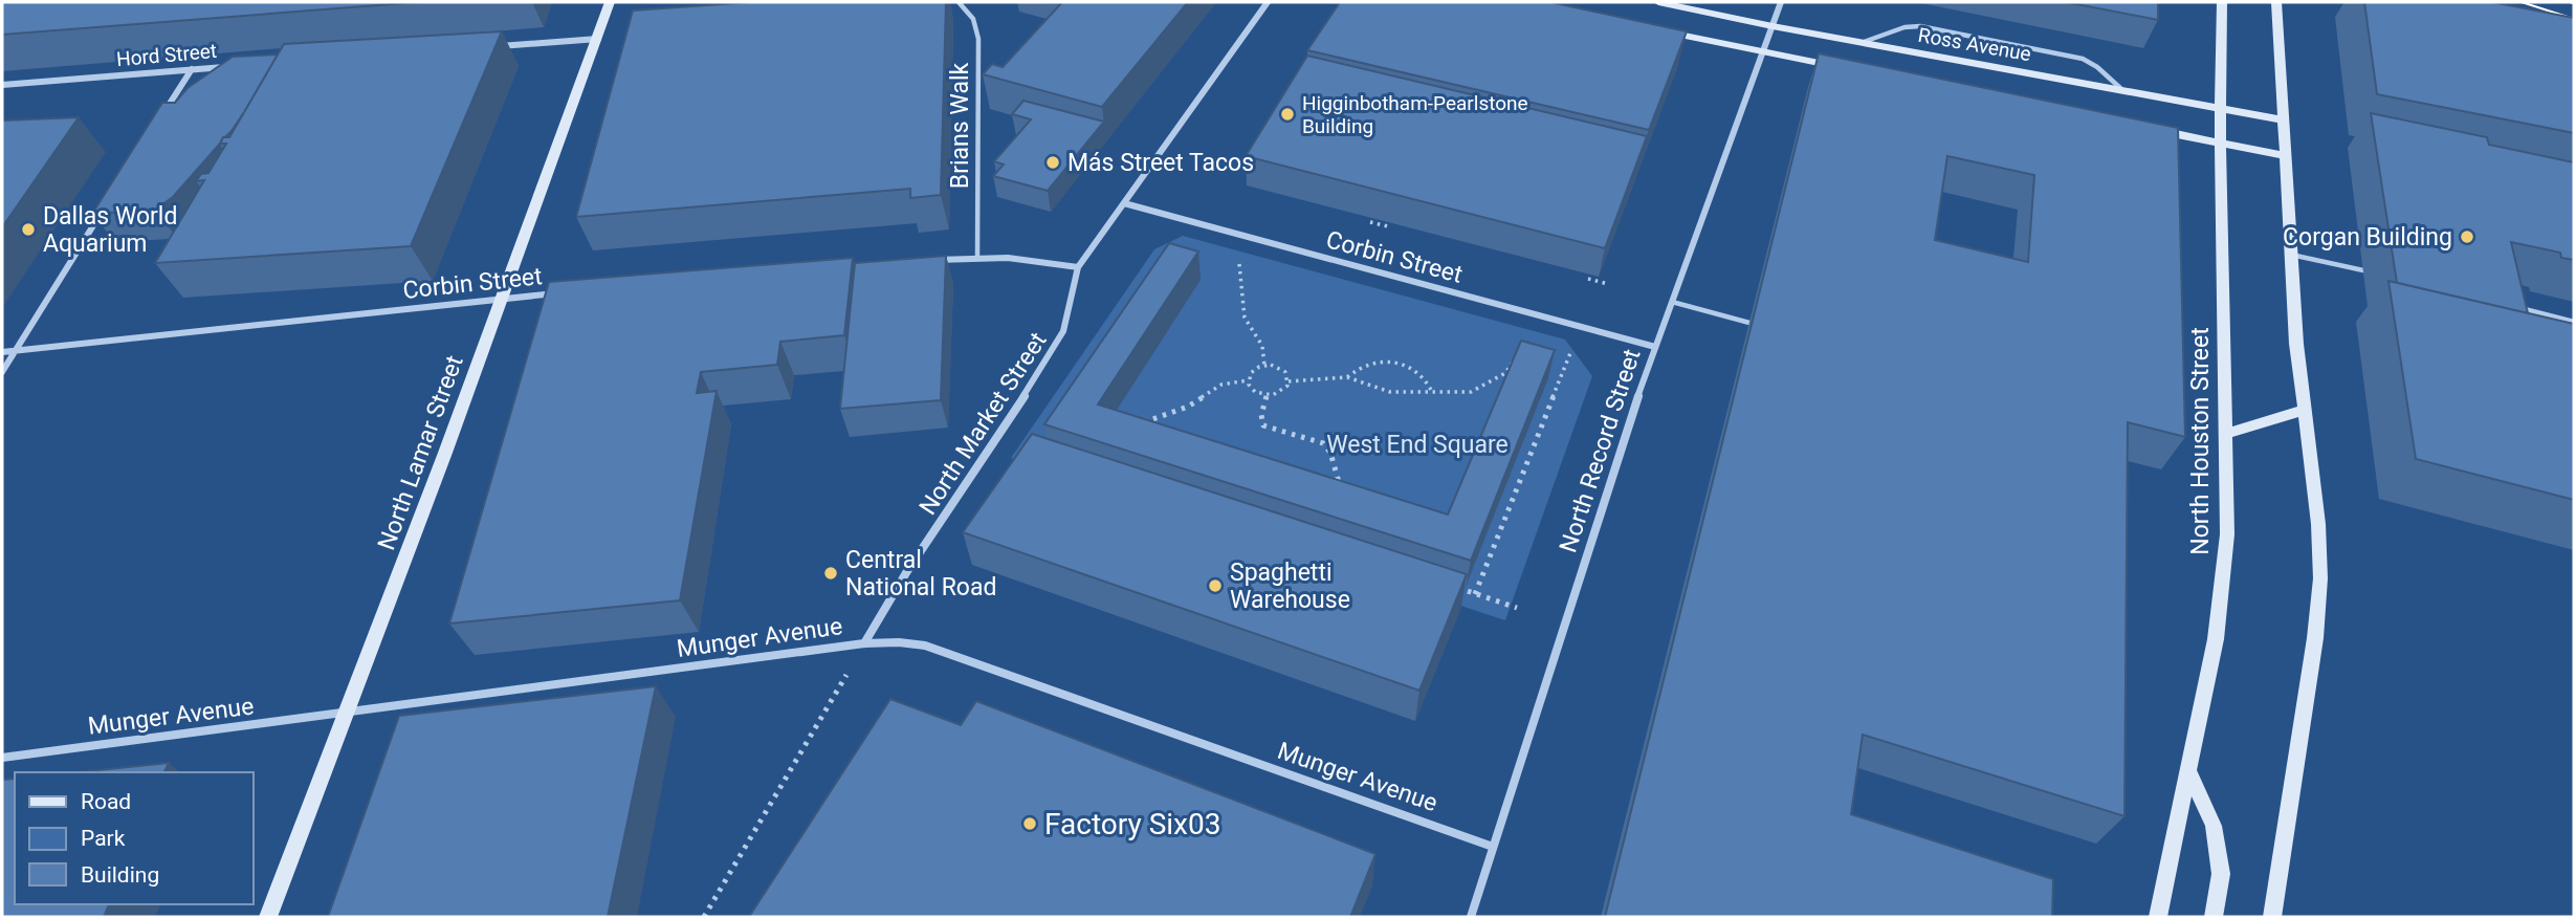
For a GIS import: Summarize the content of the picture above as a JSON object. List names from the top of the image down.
{
  "streets": {
    "main road": ["Ross Avenue", "North Houston Street", "North Lamar Street"],
    "street": [
      "Hord Street",
      "Corbin Street",
      "North Market Street",
      "North Record Street",
      "Munger Avenue"
    ],
    "lane": ["Brians Walk"]
  },
  "crossings": [
    ["Ross Avenue", "North Houston Street"],
    ["Ross Avenue", "North Record Street"],
    ["Corbin Street", "North Market Street"],
    ["Corbin Street", "North Record Street"],
    ["Corbin Street", "North Lamar Street"],
    ["North Market Street", "Munger Avenue"],
    ["North Record Street", "Munger Avenue"],
    ["North Lamar Street", "Munger Avenue"]
  ],
  "parks": ["West End Square"],
  "places": [
    "Higginbotham-Pearlstone Building",
    "Más Street Tacos",
    "Dallas World Aquarium",
    "Corgan Building",
    "Central National Road",
    "Spaghetti Warehouse",
    "Factory Six03"
  ],
  "legend": ["Road", "Park", "Building"]
}
